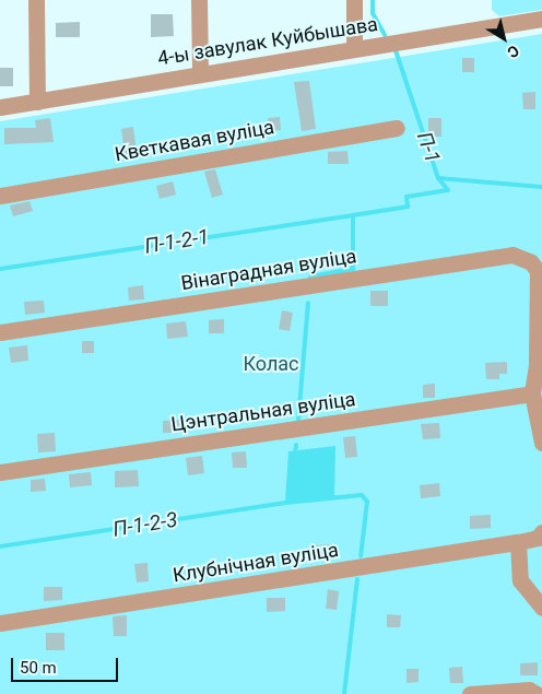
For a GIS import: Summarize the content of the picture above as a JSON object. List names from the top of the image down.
{
  "streets": {
    "street": [
      "4-ы завулак Куйбышава",
      "Кветкавая вуліца",
      "Вінаградная вуліца",
      "Цэнтральная вуліца",
      "Клубнічная вуліца"
    ]
  },
  "water": ["П-1", "П-1-2-1", "П-1-2-3"],
  "parks": ["Колас"],
  "scale_bar": "50 m",
  "north": "bottom right"
}
